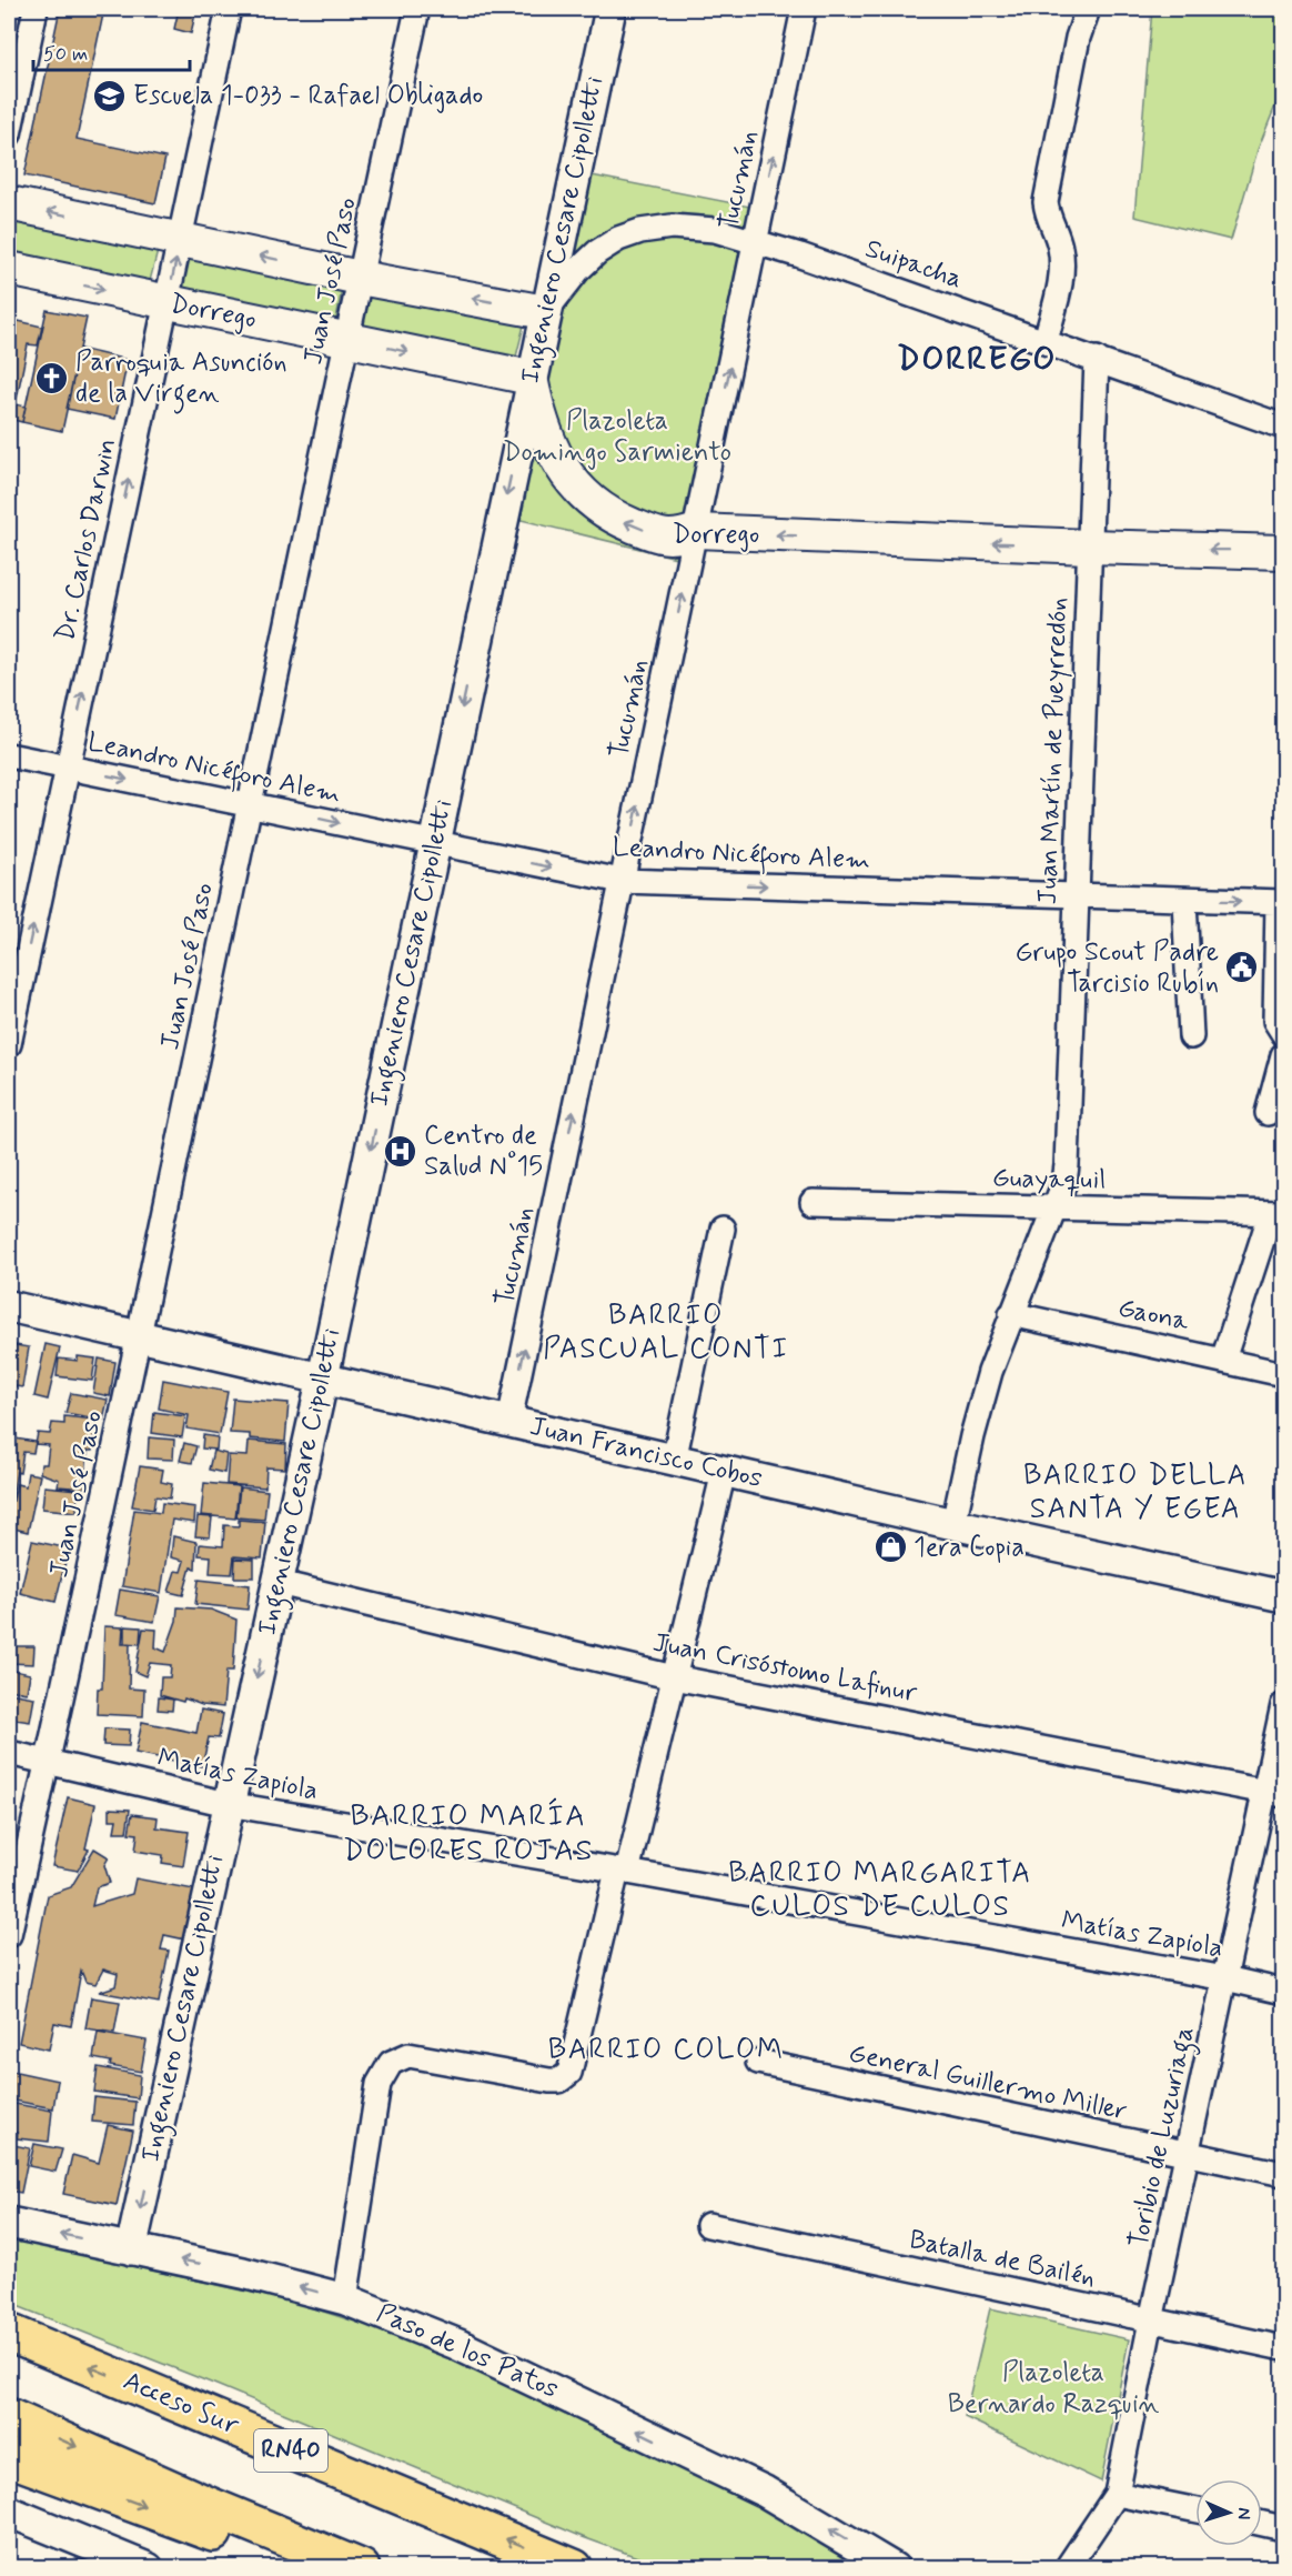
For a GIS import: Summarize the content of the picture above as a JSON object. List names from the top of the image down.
{
  "streets": {
    "highway": ["Acceso Sur", "RN40"],
    "main road": ["Dorrego"],
    "street": [
      "Tucumán",
      "Ingeniero Cesare Cipolletti",
      "Suipacha",
      "Juan José Paso",
      "Dr. Carlos Darwin",
      "Juan Martín de Pueyrredón",
      "Leandro Nicéforo Alem",
      "Guayaquil",
      "Gaona",
      "Juan Francisco Cobos",
      "Juan Crisóstomo Lafinur",
      "Matías Zapiola",
      "General Guillermo Miller",
      "Toribio de Luzuriaga",
      "Batalla de Bailén",
      "Paso de los Patos"
    ]
  },
  "crossings": [
    ["Tucumán", "Suipacha"],
    ["Tucumán", "Dorrego"],
    ["Tucumán", "Leandro Nicéforo Alem"],
    ["Tucumán", "Juan Francisco Cobos"],
    ["Ingeniero Cesare Cipolletti", "Suipacha"],
    ["Ingeniero Cesare Cipolletti", "Dorrego"],
    ["Ingeniero Cesare Cipolletti", "Leandro Nicéforo Alem"],
    ["Ingeniero Cesare Cipolletti", "Juan Francisco Cobos"],
    ["Ingeniero Cesare Cipolletti", "Juan Crisóstomo Lafinur"],
    ["Ingeniero Cesare Cipolletti", "Matías Zapiola"],
    ["Ingeniero Cesare Cipolletti", "Paso de los Patos"],
    ["Suipacha", "Juan Martín de Pueyrredón"],
    ["Juan José Paso", "Dorrego"],
    ["Juan José Paso", "Leandro Nicéforo Alem"],
    ["Juan José Paso", "Juan Francisco Cobos"],
    ["Juan José Paso", "Matías Zapiola"],
    ["Dorrego", "Dr. Carlos Darwin"],
    ["Dorrego", "Juan Martín de Pueyrredón"],
    ["Dr. Carlos Darwin", "Leandro Nicéforo Alem"],
    ["Juan Martín de Pueyrredón", "Leandro Nicéforo Alem"],
    ["Juan Martín de Pueyrredón", "Guayaquil"],
    ["Juan Martín de Pueyrredón", "Gaona"],
    ["Juan Martín de Pueyrredón", "Juan Francisco Cobos"],
    ["Juan Crisóstomo Lafinur", "Toribio de Luzuriaga"],
    ["Matías Zapiola", "Toribio de Luzuriaga"],
    ["General Guillermo Miller", "Toribio de Luzuriaga"],
    ["Toribio de Luzuriaga", "Batalla de Bailén"]
  ],
  "one_way": [
    "Tucumán",
    "Ingeniero Cesare Cipolletti",
    "Dr. Carlos Darwin",
    "Leandro Nicéforo Alem",
    "Paso de los Patos"
  ],
  "districts": [
    "DORREGO",
    "BARRIO PASCUAL CONTI",
    "BARRIO DELLA SANTA Y EGEA",
    "BARRIO MARÍA DOLORES ROJAS",
    "BARRIO MARGARITA CULOS DE CULOS",
    "BARRIO COLOM"
  ],
  "parks": ["Plazoleta Domingo Sarmiento", "Plazoleta Bernardo Razquin"],
  "places": {
    "school or university": ["Escuela 1-033 - Rafael Obligado"],
    "church": ["Parroquia Asunción de la Virgen"],
    "public building": ["Grupo Scout Padre Tarcisio Rubín"],
    "hospital": ["Centro de Salud N°15"],
    "shop": ["1era Copia"]
  },
  "scale_bar": "50 m",
  "north": "right"
}
